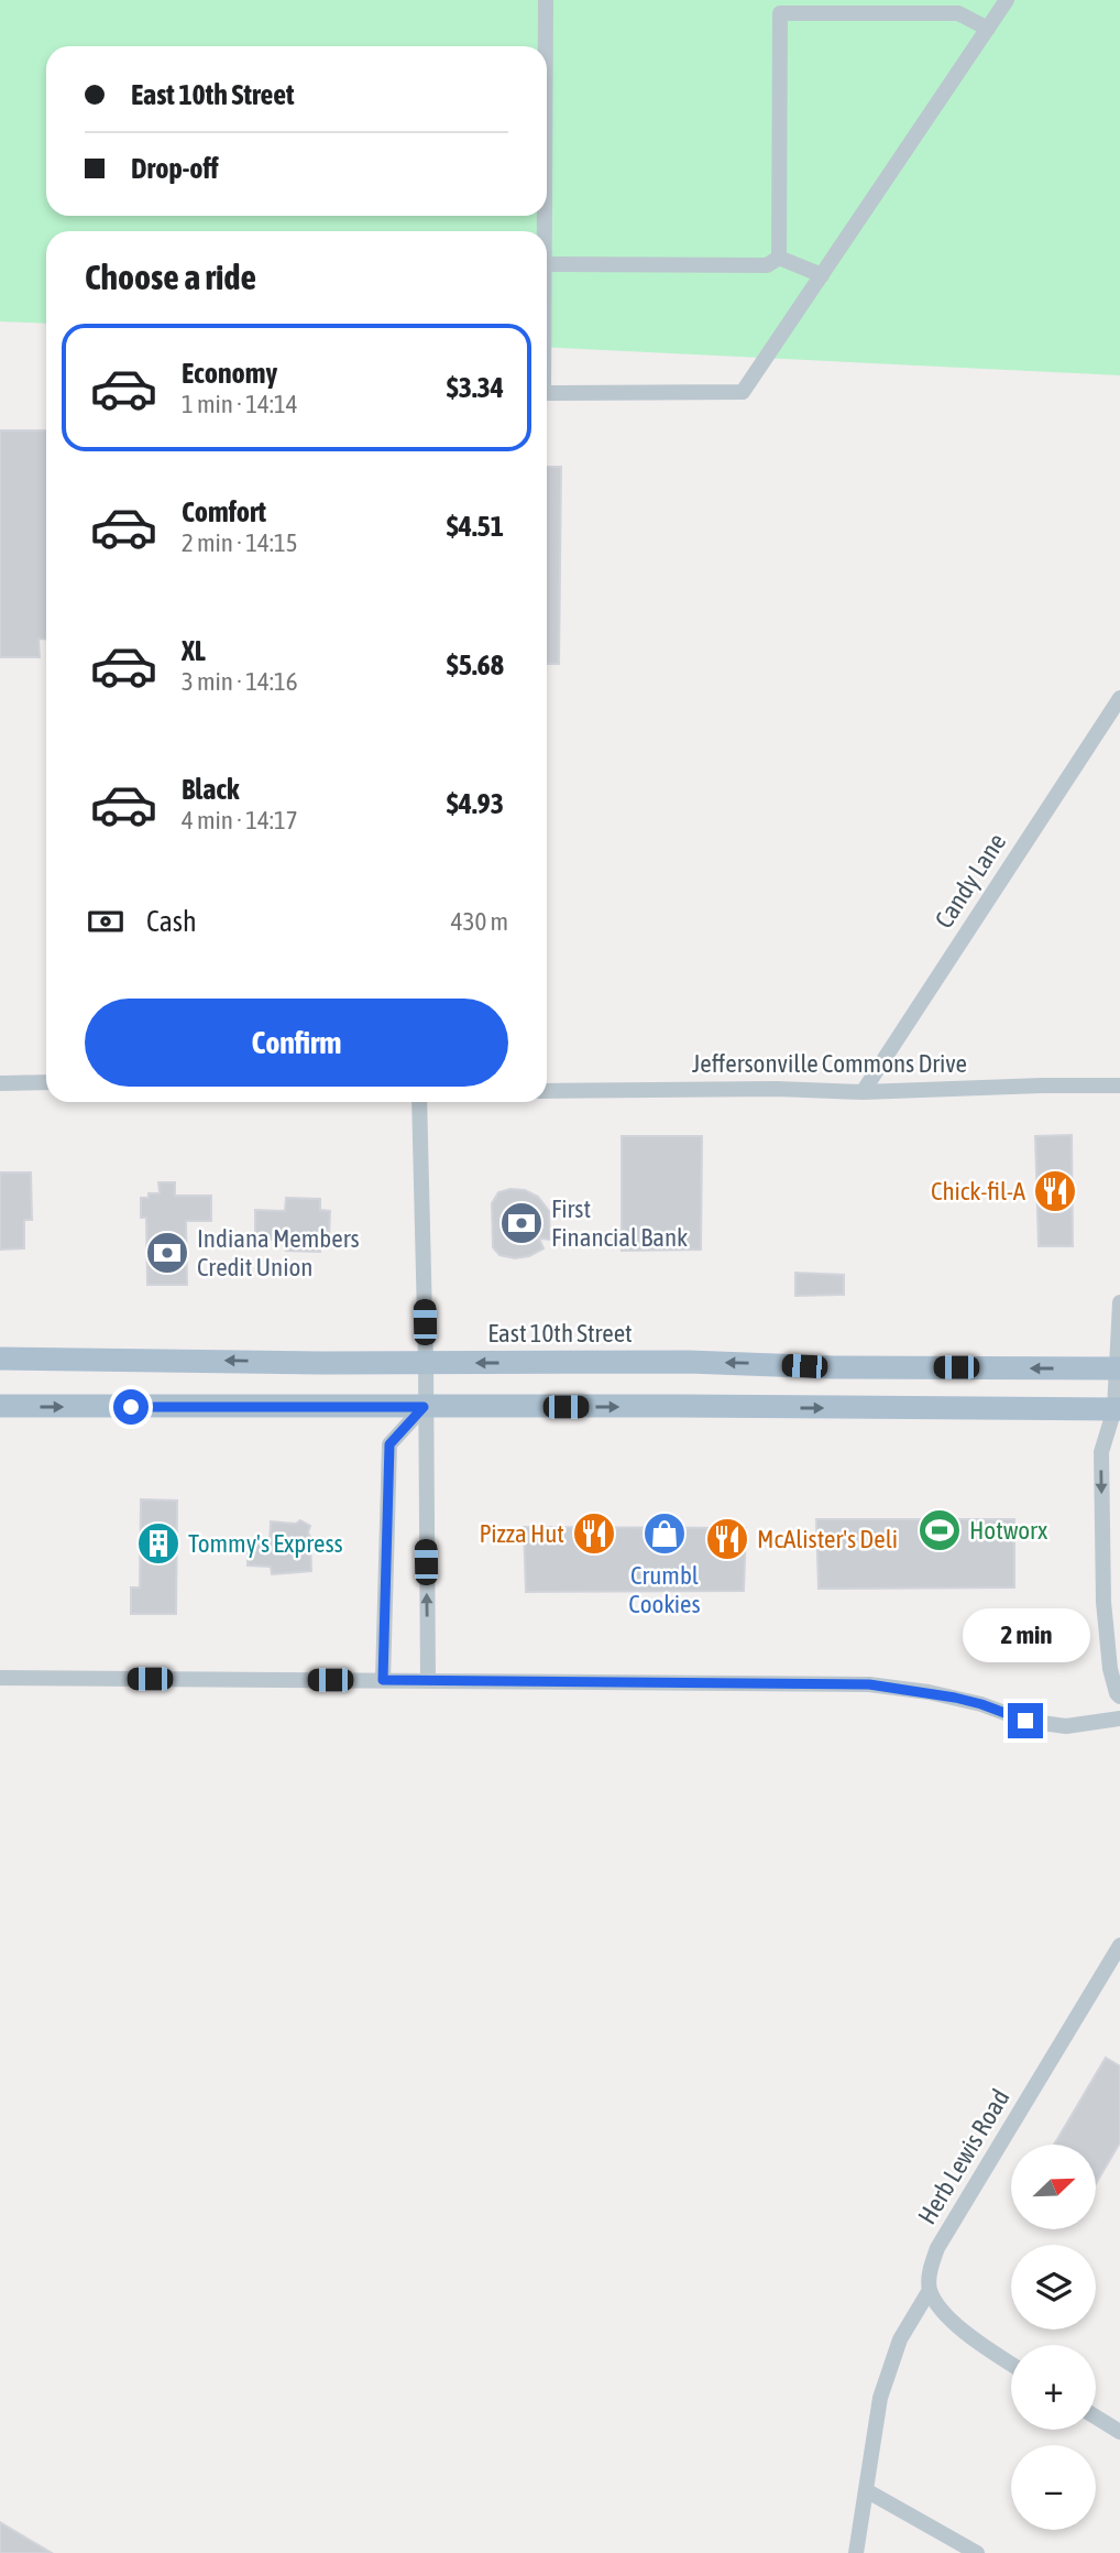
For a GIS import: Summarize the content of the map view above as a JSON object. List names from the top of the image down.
{
  "streets": {
    "main road": ["East 10th Street"],
    "street": ["Candy Lane", "Jeffersonville Commons Drive", "Herb Lewis Road"]
  },
  "crossings": [
    ["Candy Lane", "Jeffersonville Commons Drive"]
  ],
  "places": {
    "restaurant": ["Chick-fil-A", "Pizza Hut", "McAlister's Deli"],
    "bank": ["First Financial Bank", "Indiana Members Credit Union"],
    "sports": ["Hotworx"],
    "shop": ["Crumbl Cookies"],
    "building": ["Tommy's Express"]
  },
  "north": "top right",
  "page": {
    "banner": ["East 10th Street", "Drop-off"],
    "heading": "Choose a ride",
    "list": [
      {
        "name": "Economy",
        "note": "1 min · 14:14",
        "value": "$3.34"
      },
      {
        "name": "Comfort",
        "note": "2 min · 14:15",
        "value": "$4.51"
      },
      {
        "name": "XL",
        "note": "3 min · 14:16",
        "value": "$5.68"
      },
      {
        "name": "Black",
        "note": "4 min · 14:17",
        "value": "$4.93"
      }
    ],
    "pay": ["Cash", "430 m"],
    "buttons": "Confirm",
    "bubble": "2 min",
    "map_buttons": ["+", "−"]
  }
}
